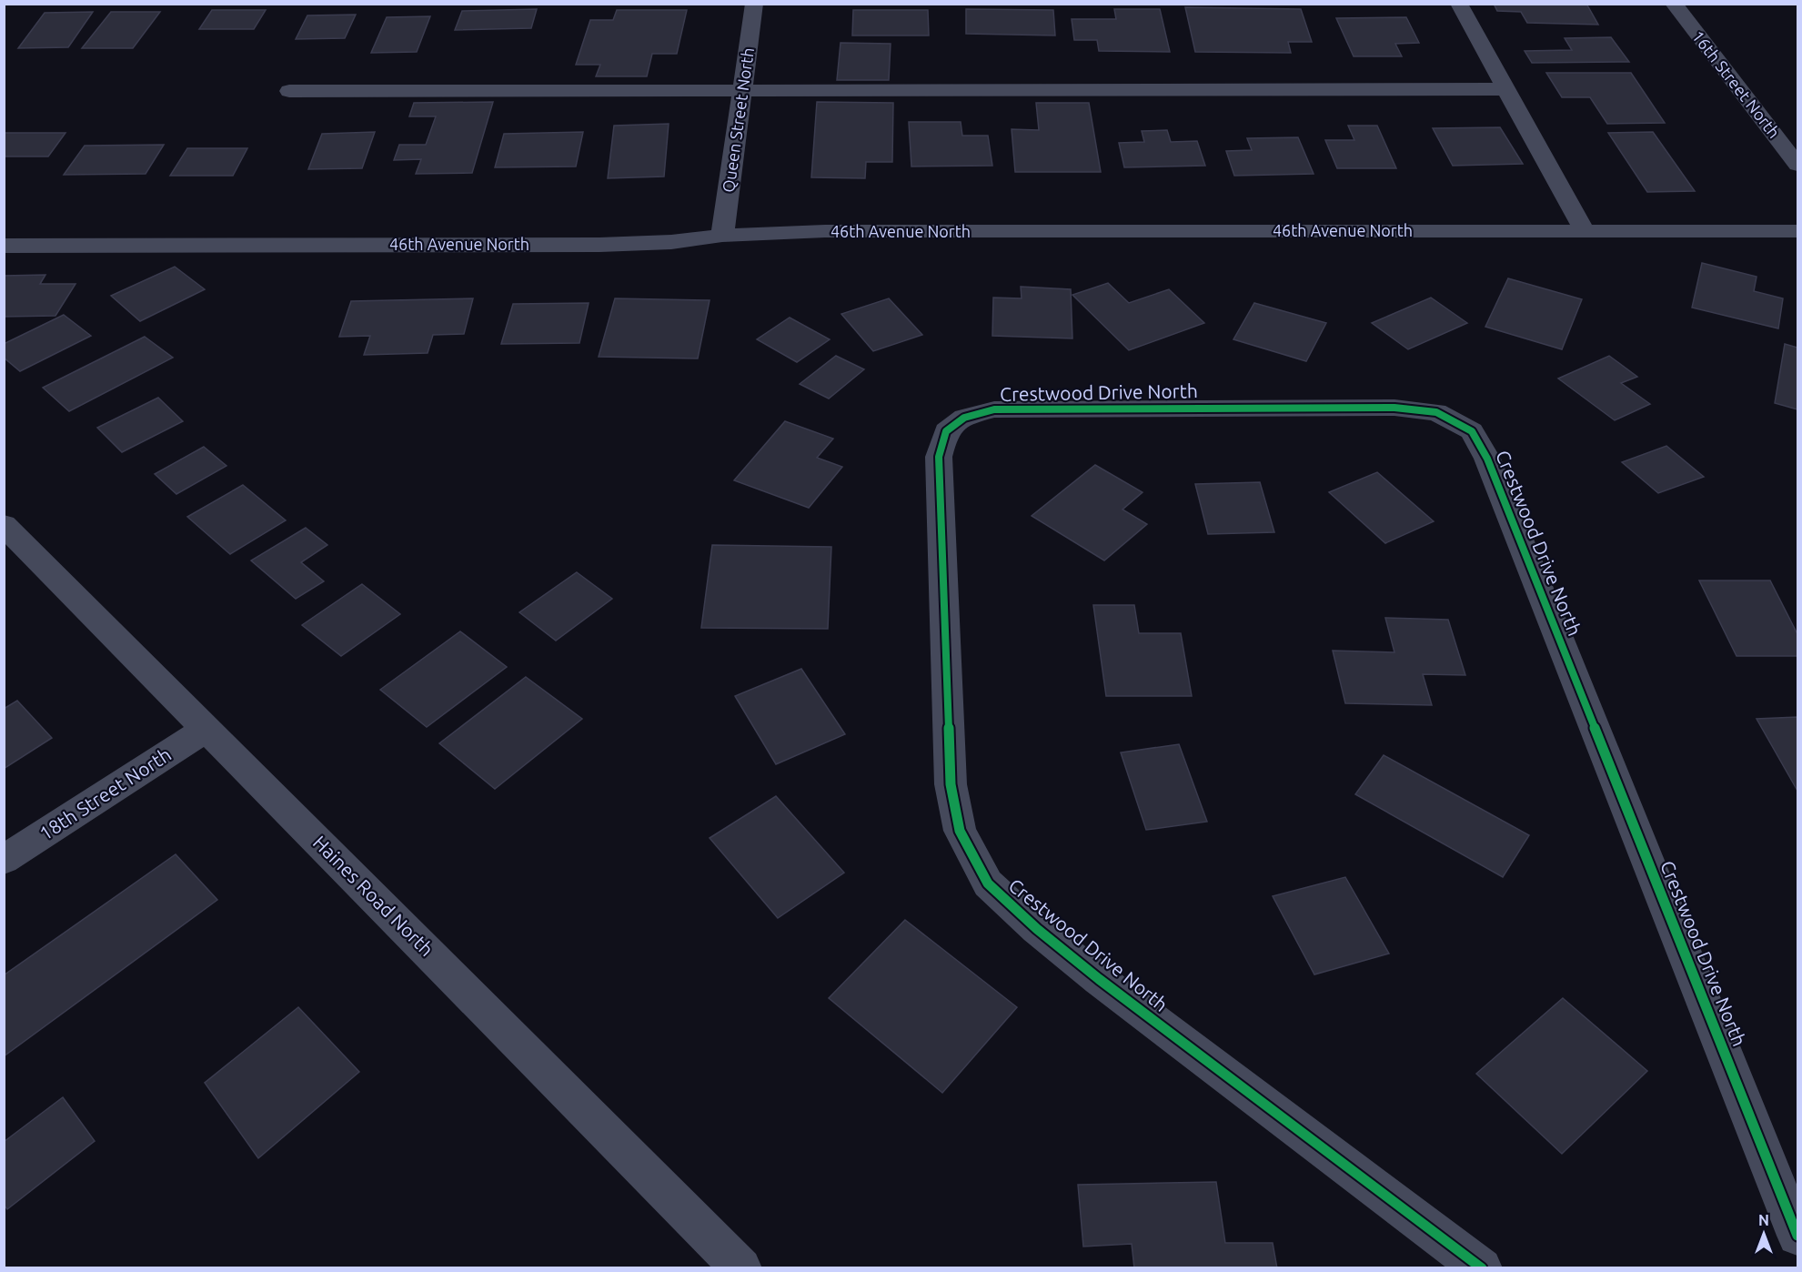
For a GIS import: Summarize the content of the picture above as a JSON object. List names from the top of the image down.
{
  "streets": {
    "street": [
      "16th Street North",
      "Queen Street North",
      "46th Avenue North",
      "Crestwood Drive North",
      "18th Street North",
      "Haines Road North"
    ]
  },
  "crossings": [
    ["Queen Street North", "46th Avenue North"],
    ["18th Street North", "Haines Road North"]
  ],
  "north": "top"
}
